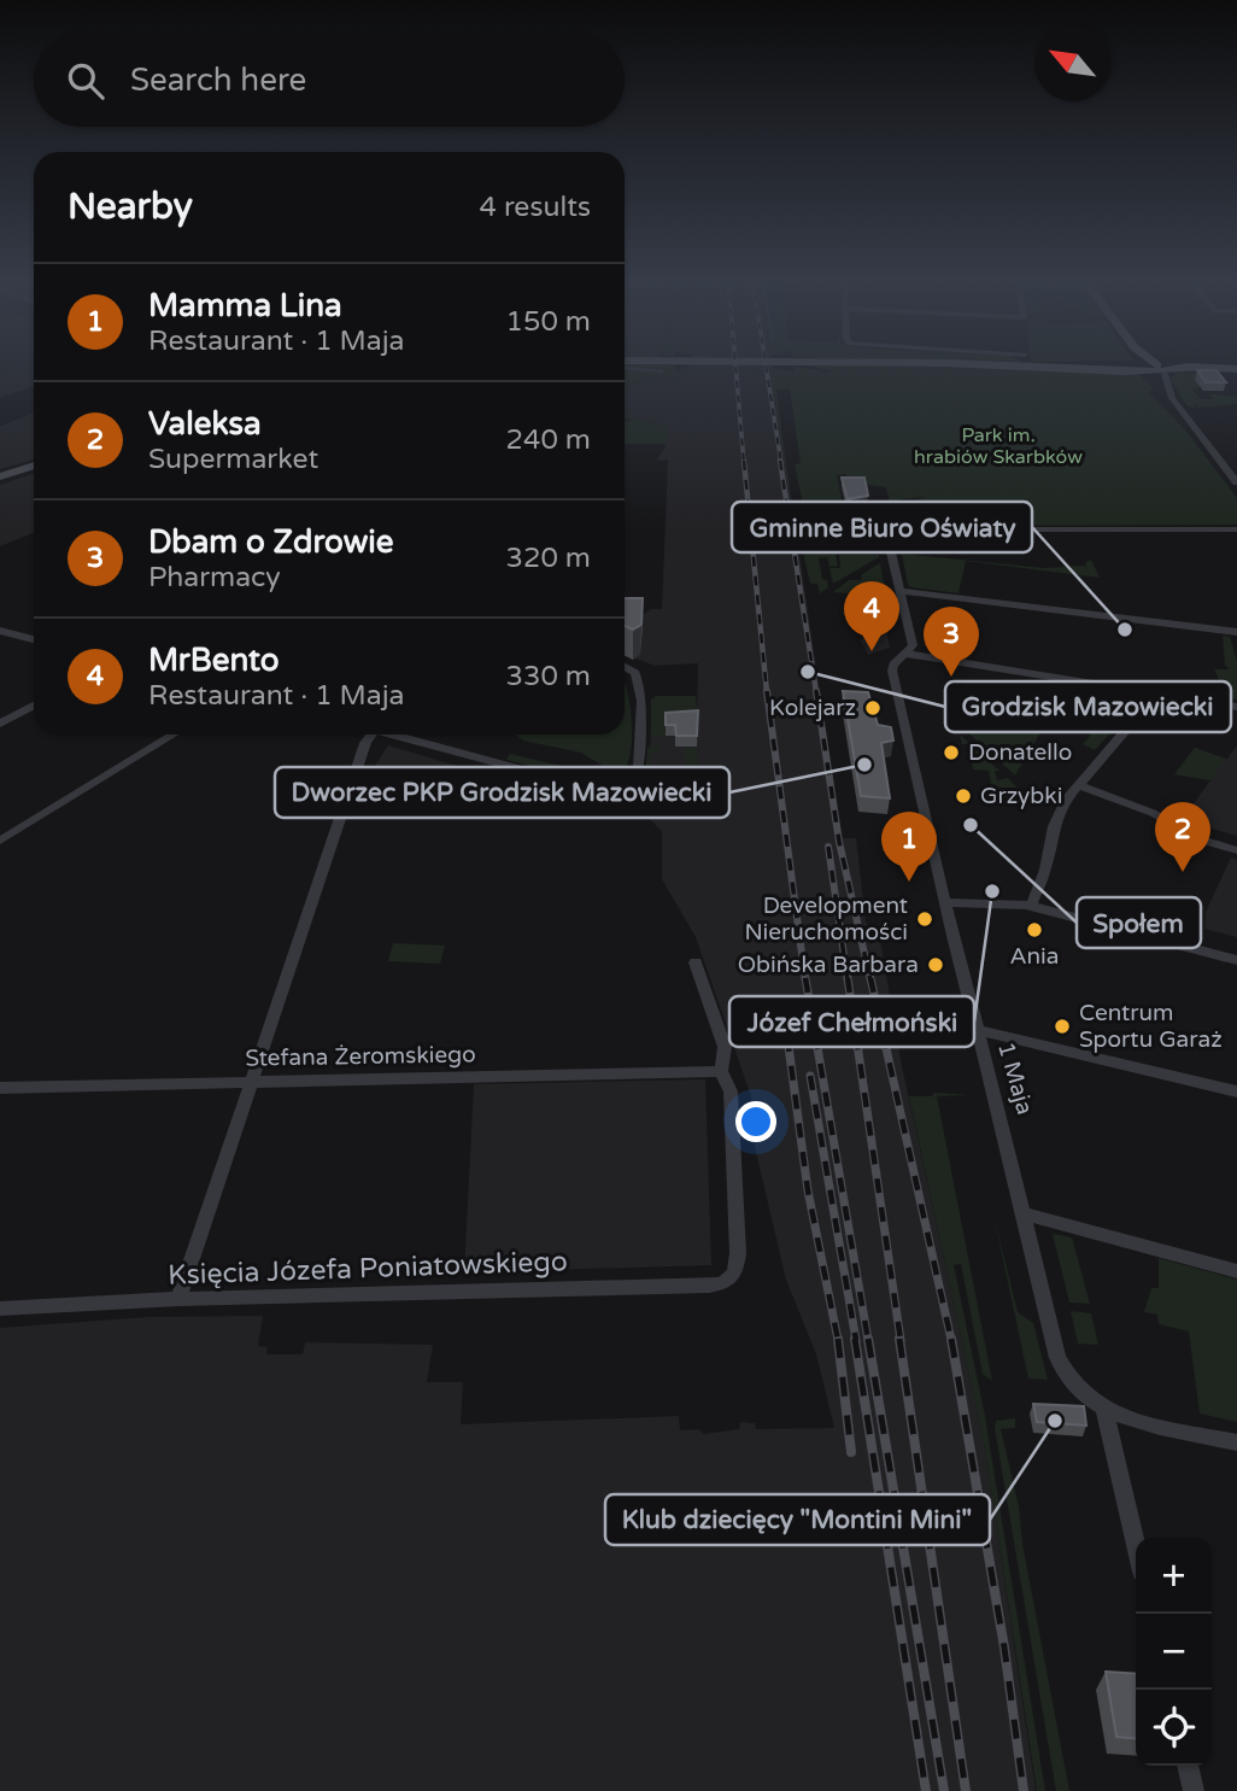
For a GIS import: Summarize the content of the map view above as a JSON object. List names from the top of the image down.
{
  "streets": {
    "street": ["Stefana Żeromskiego", "1 Maja", "Księcia Józefa Poniatowskiego"]
  },
  "crossings": [
    ["Stefana Żeromskiego", "Księcia Józefa Poniatowskiego"]
  ],
  "parks": ["Park im. hrabiów Skarbków"],
  "places": [
    "Gminne Biuro Oświaty",
    "Grodzisk Mazowiecki",
    "Kolejarz",
    "Donatello",
    "Dworzec PKP Grodzisk Mazowiecki",
    "Grzybki",
    "Społem",
    "Józef Chełmoński",
    "Development Nieruchomości",
    "Ania",
    "Obińska Barbara",
    "Centrum Sportu Garaż",
    "Klub dziecięcy \"Montini Mini\""
  ],
  "north": "top left",
  "page": {
    "search": "Search here",
    "heading": ["Nearby", "4 results"],
    "list": [
      {
        "mark": "1",
        "name": "Mamma Lina",
        "note": "Restaurant · 1 Maja",
        "value": "150 m"
      },
      {
        "mark": "2",
        "name": "Valeksa",
        "note": "Supermarket",
        "value": "240 m"
      },
      {
        "mark": "3",
        "name": "Dbam o Zdrowie",
        "note": "Pharmacy",
        "value": "320 m"
      },
      {
        "mark": "4",
        "name": "MrBento",
        "note": "Restaurant · 1 Maja",
        "value": "330 m"
      }
    ],
    "pins": [
      "4",
      "3",
      "2",
      "1"
    ],
    "map_buttons": ["+", "−"]
  }
}
